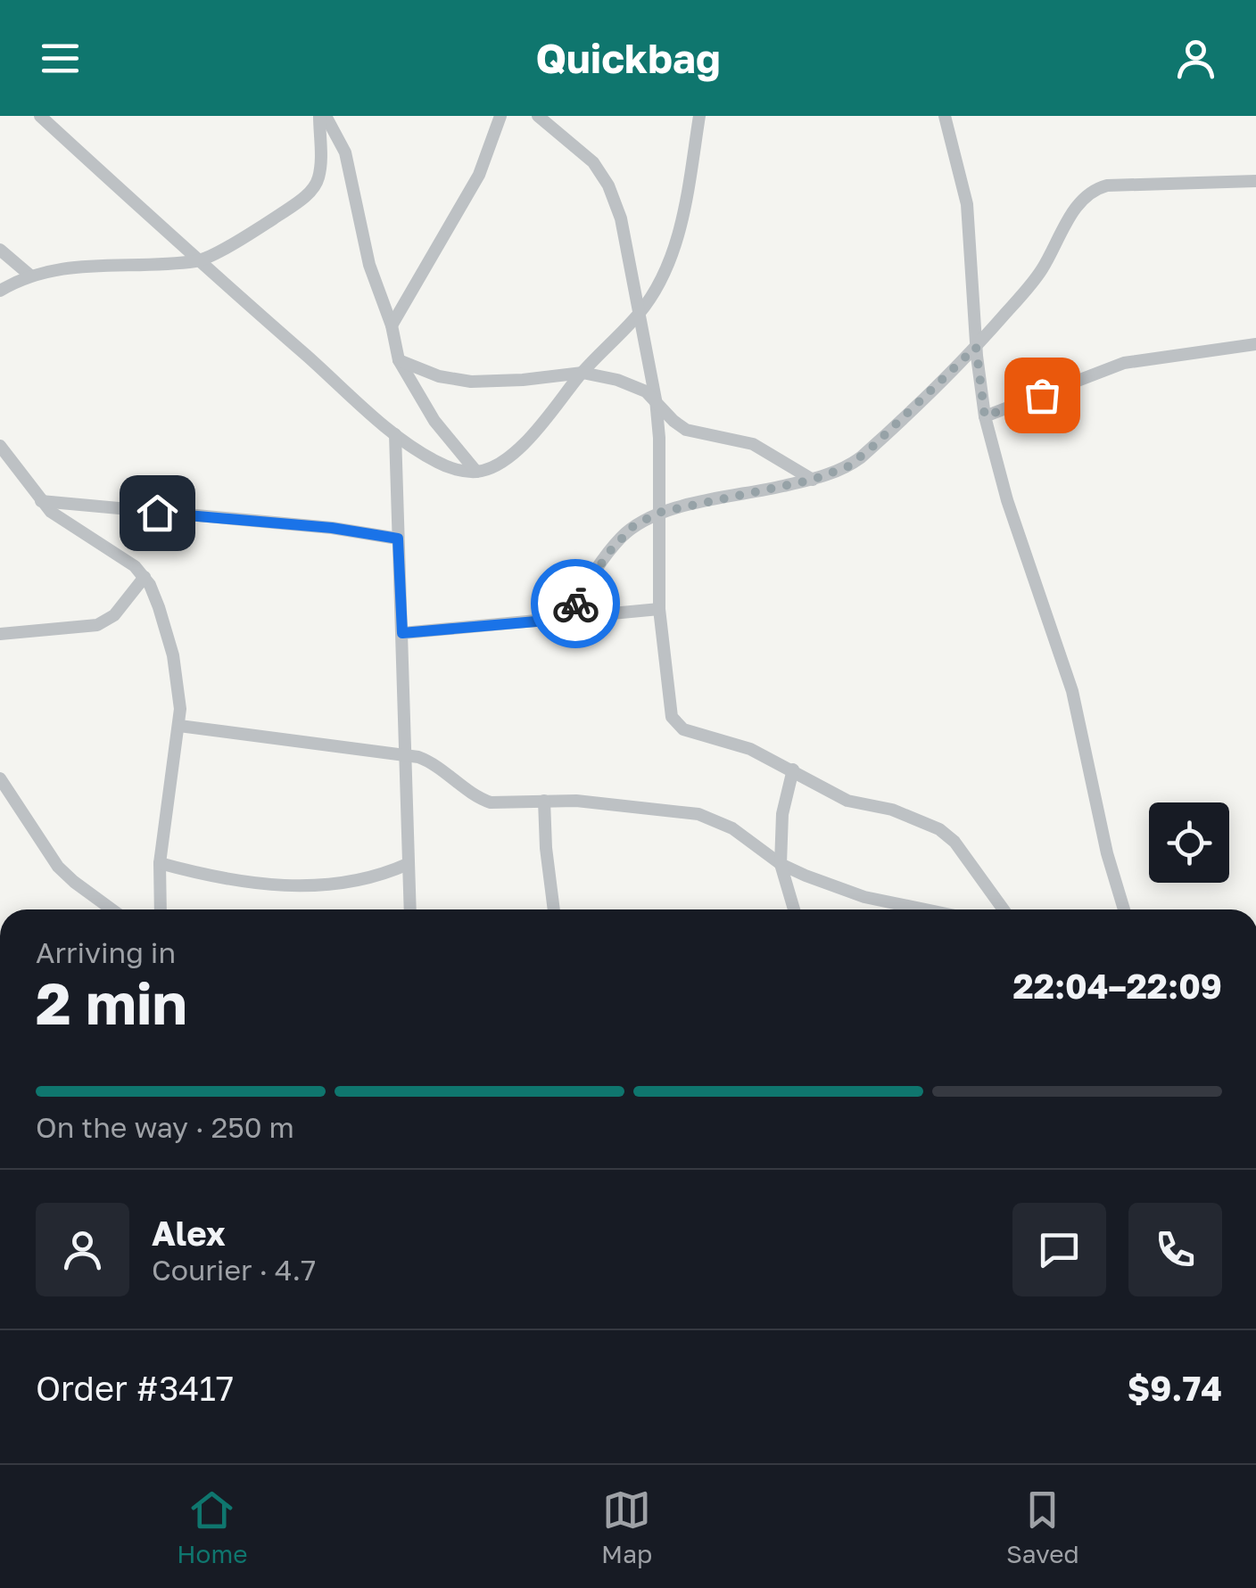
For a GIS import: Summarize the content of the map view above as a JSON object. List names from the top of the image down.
{
  "page": {
    "header": "Quickbag",
    "heading": ["2 min", "Arriving in", "22:04–22:09"],
    "panel": [
      "Alex",
      "Courier · 4.7",
      "Order #3417",
      "$9.74"
    ],
    "bar": "On the way · 250 m",
    "tabs": ["Home", "Map", "Saved"]
  }
}
